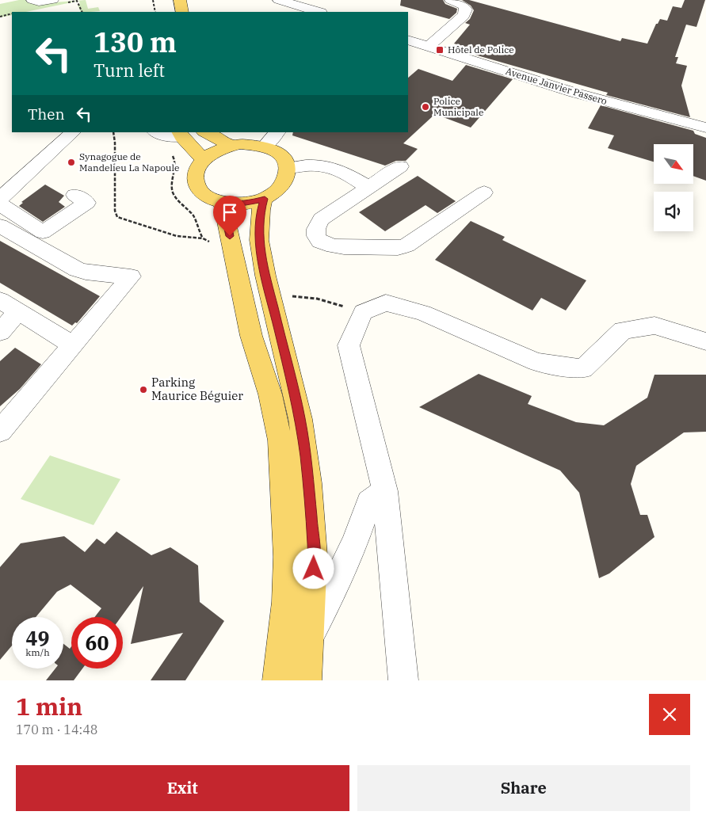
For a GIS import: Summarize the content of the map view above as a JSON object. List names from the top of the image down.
{
  "streets": {
    "street": ["Avenue Janvier Passero"]
  },
  "places": {
    "transit": ["Hôtel de Police"],
    "other": ["Police Municipale", "Synagogue de Mandelieu La Napoule", "Parking Maurice Béguier"]
  },
  "north": "bottom right",
  "page": {
    "turn": ["130 m", "Turn left"],
    "then": "Then",
    "speed": "49 km/h",
    "limit": "60",
    "heading": ["1 min", "170 m · 14:48"],
    "buttons": ["Exit", "Share"]
  }
}
